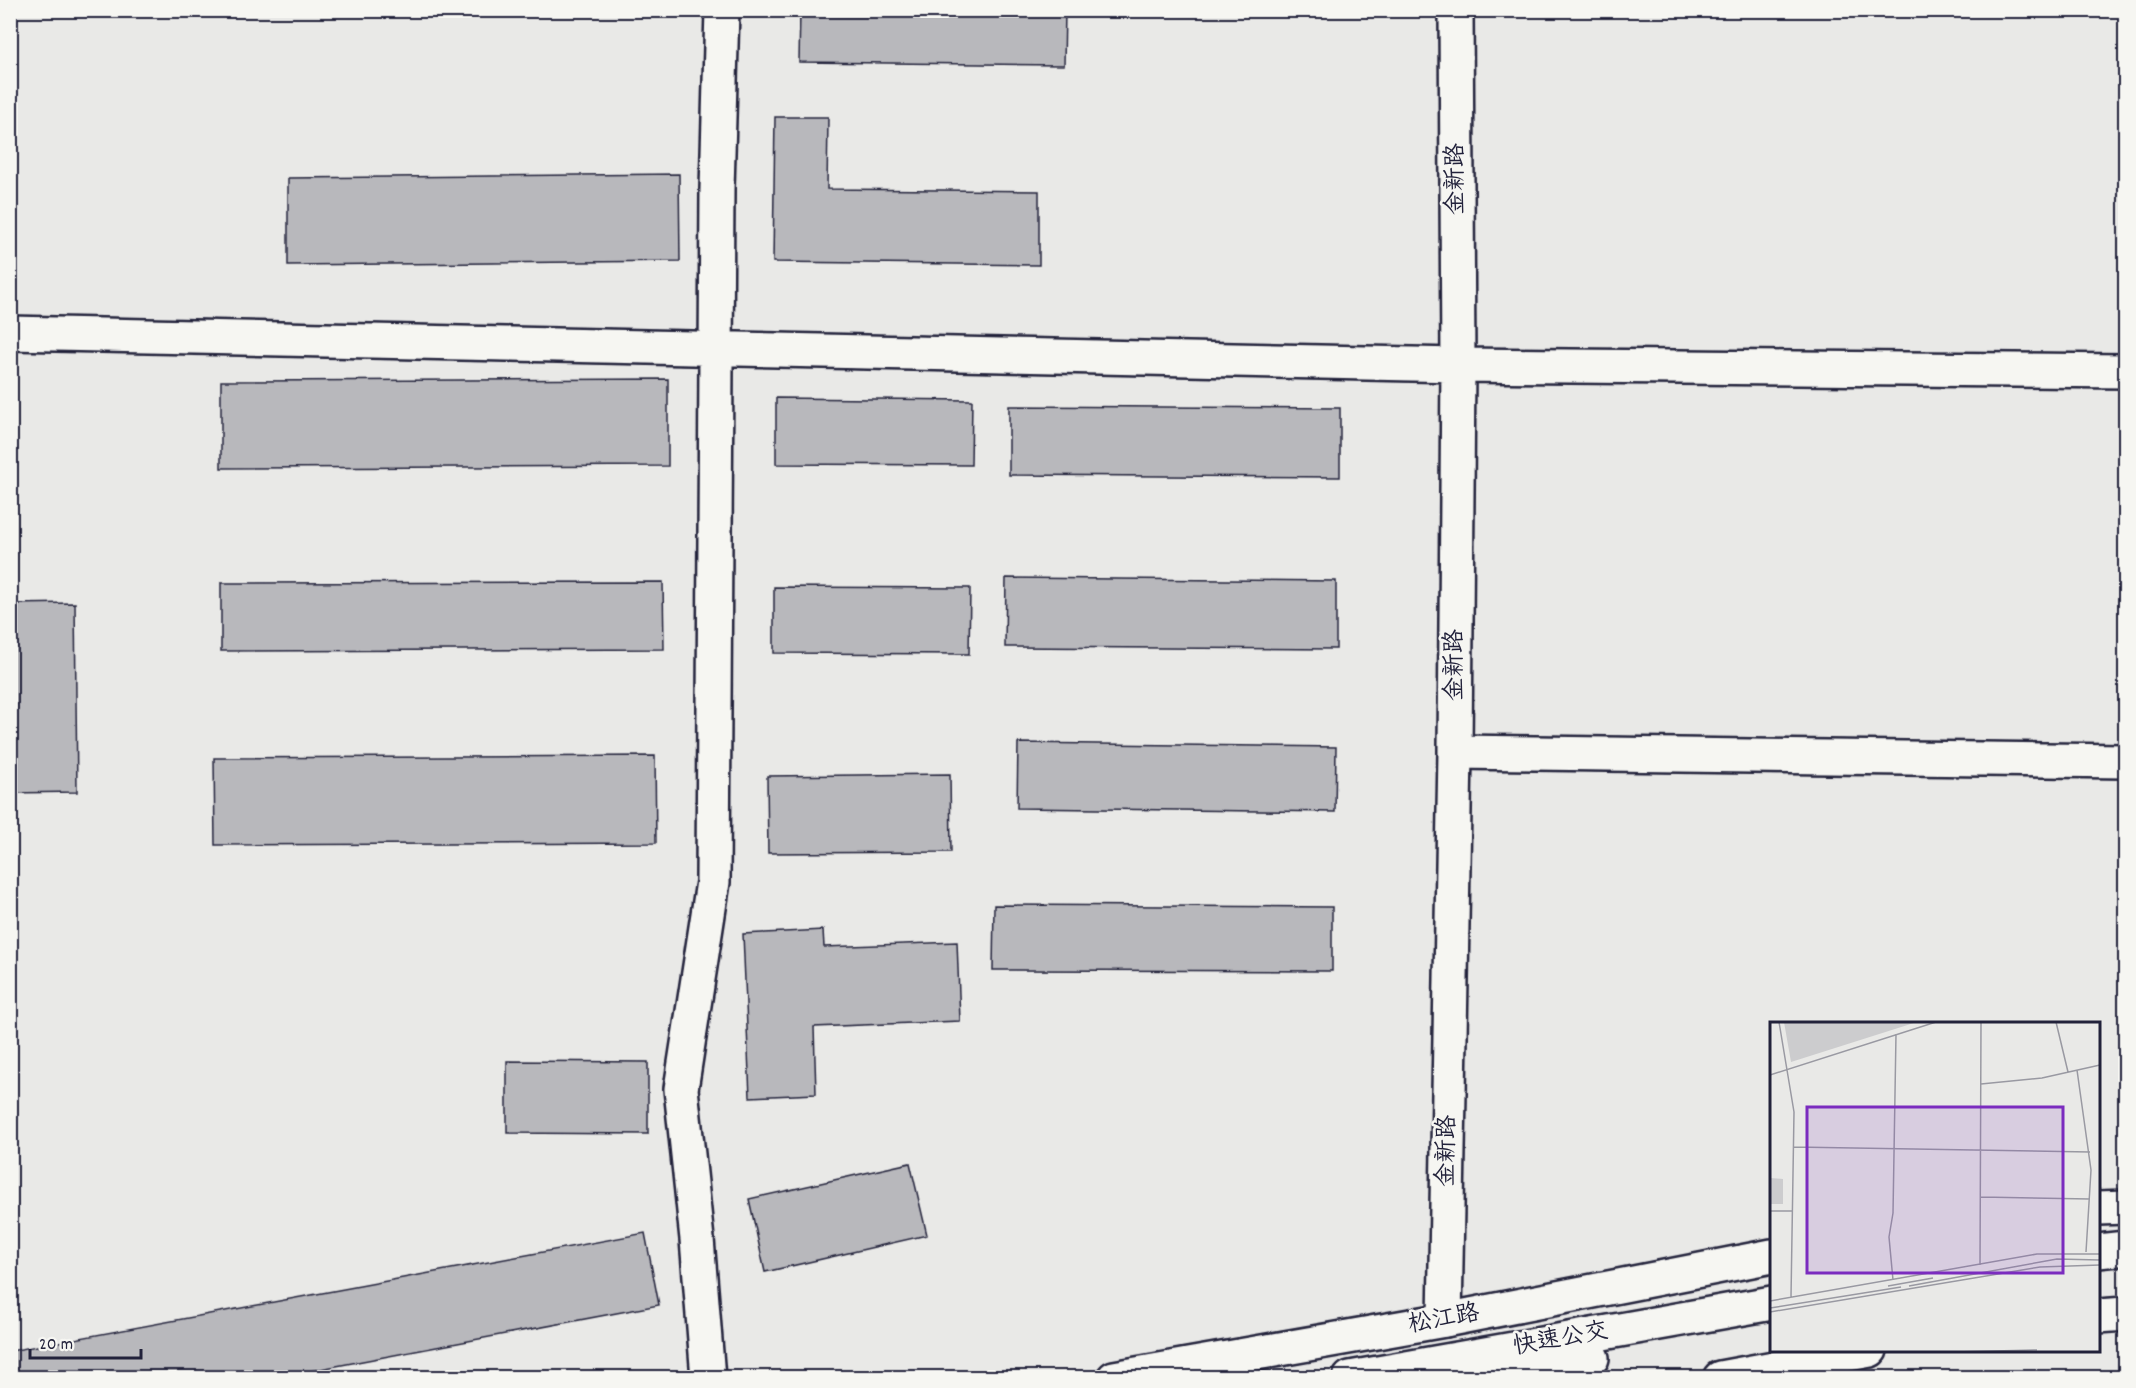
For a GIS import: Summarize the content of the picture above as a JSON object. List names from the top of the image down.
{
  "streets": {
    "street": ["金新路", "松江路", "快速公交"]
  },
  "crossings": [
    ["金新路", "松江路"]
  ],
  "scale_bar": "20 m"
}
